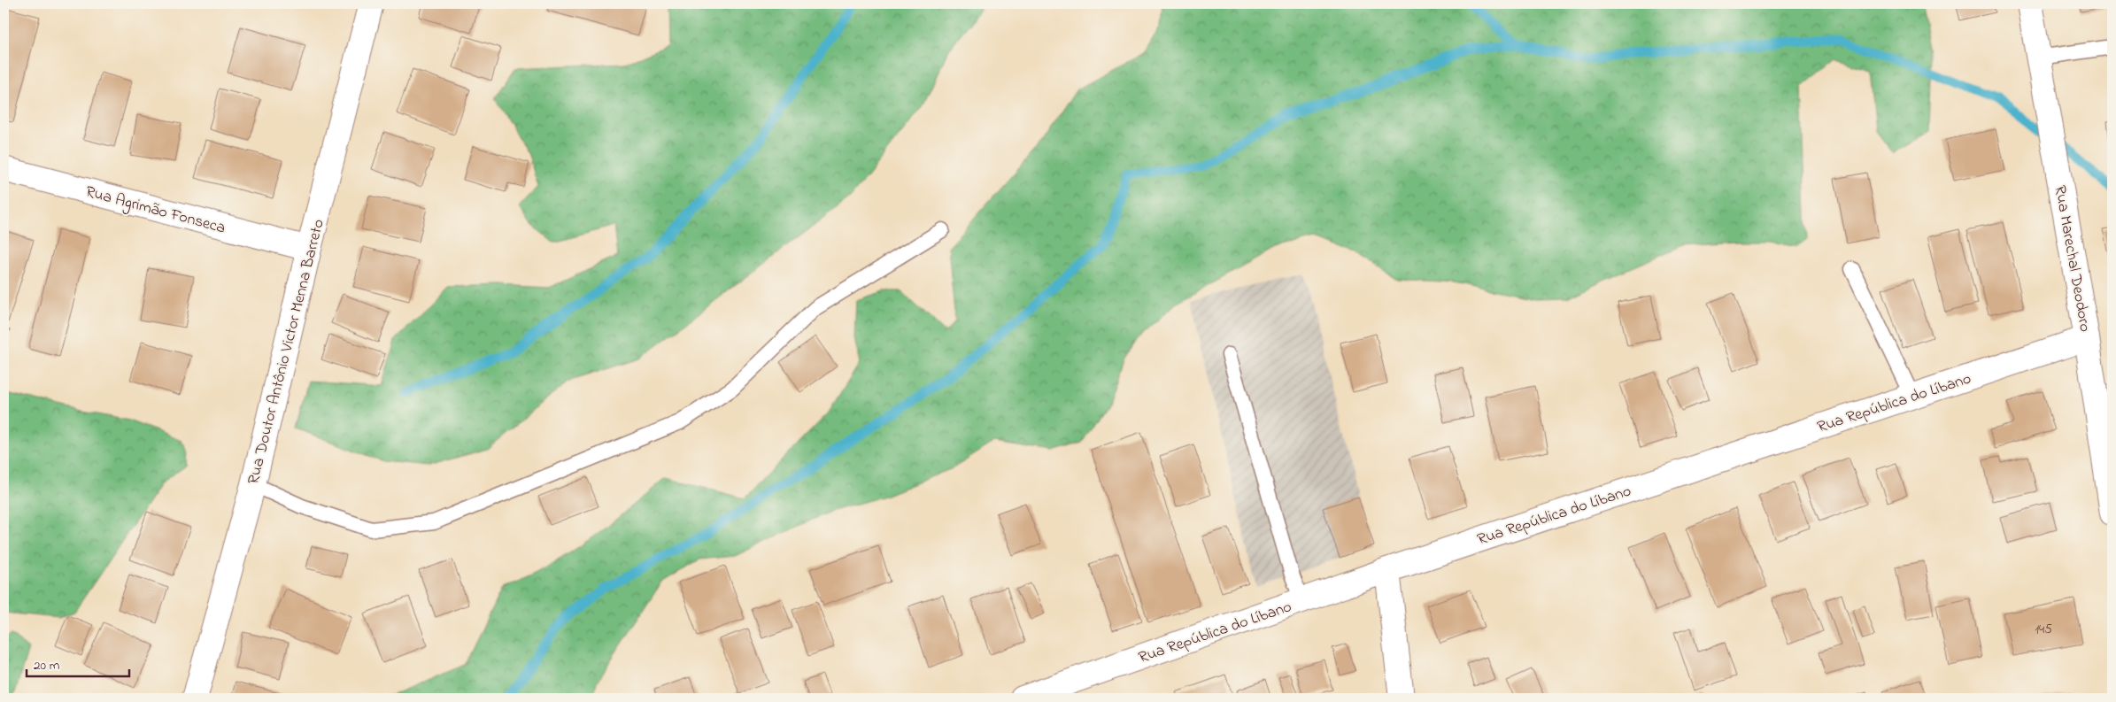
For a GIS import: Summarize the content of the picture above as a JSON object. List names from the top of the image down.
{
  "streets": {
    "street": [
      "Rua Agrimão Fonseca",
      "Rua Marechal Deodoro",
      "Rua Doutor Antônio Victor Menna Barreto",
      "Rua República do Líbano"
    ]
  },
  "crossings": [
    ["Rua Agrimão Fonseca", "Rua Doutor Antônio Victor Menna Barreto"],
    ["Rua Marechal Deodoro", "Rua República do Líbano"]
  ],
  "house_numbers": ["145"],
  "scale_bar": "20 m"
}
